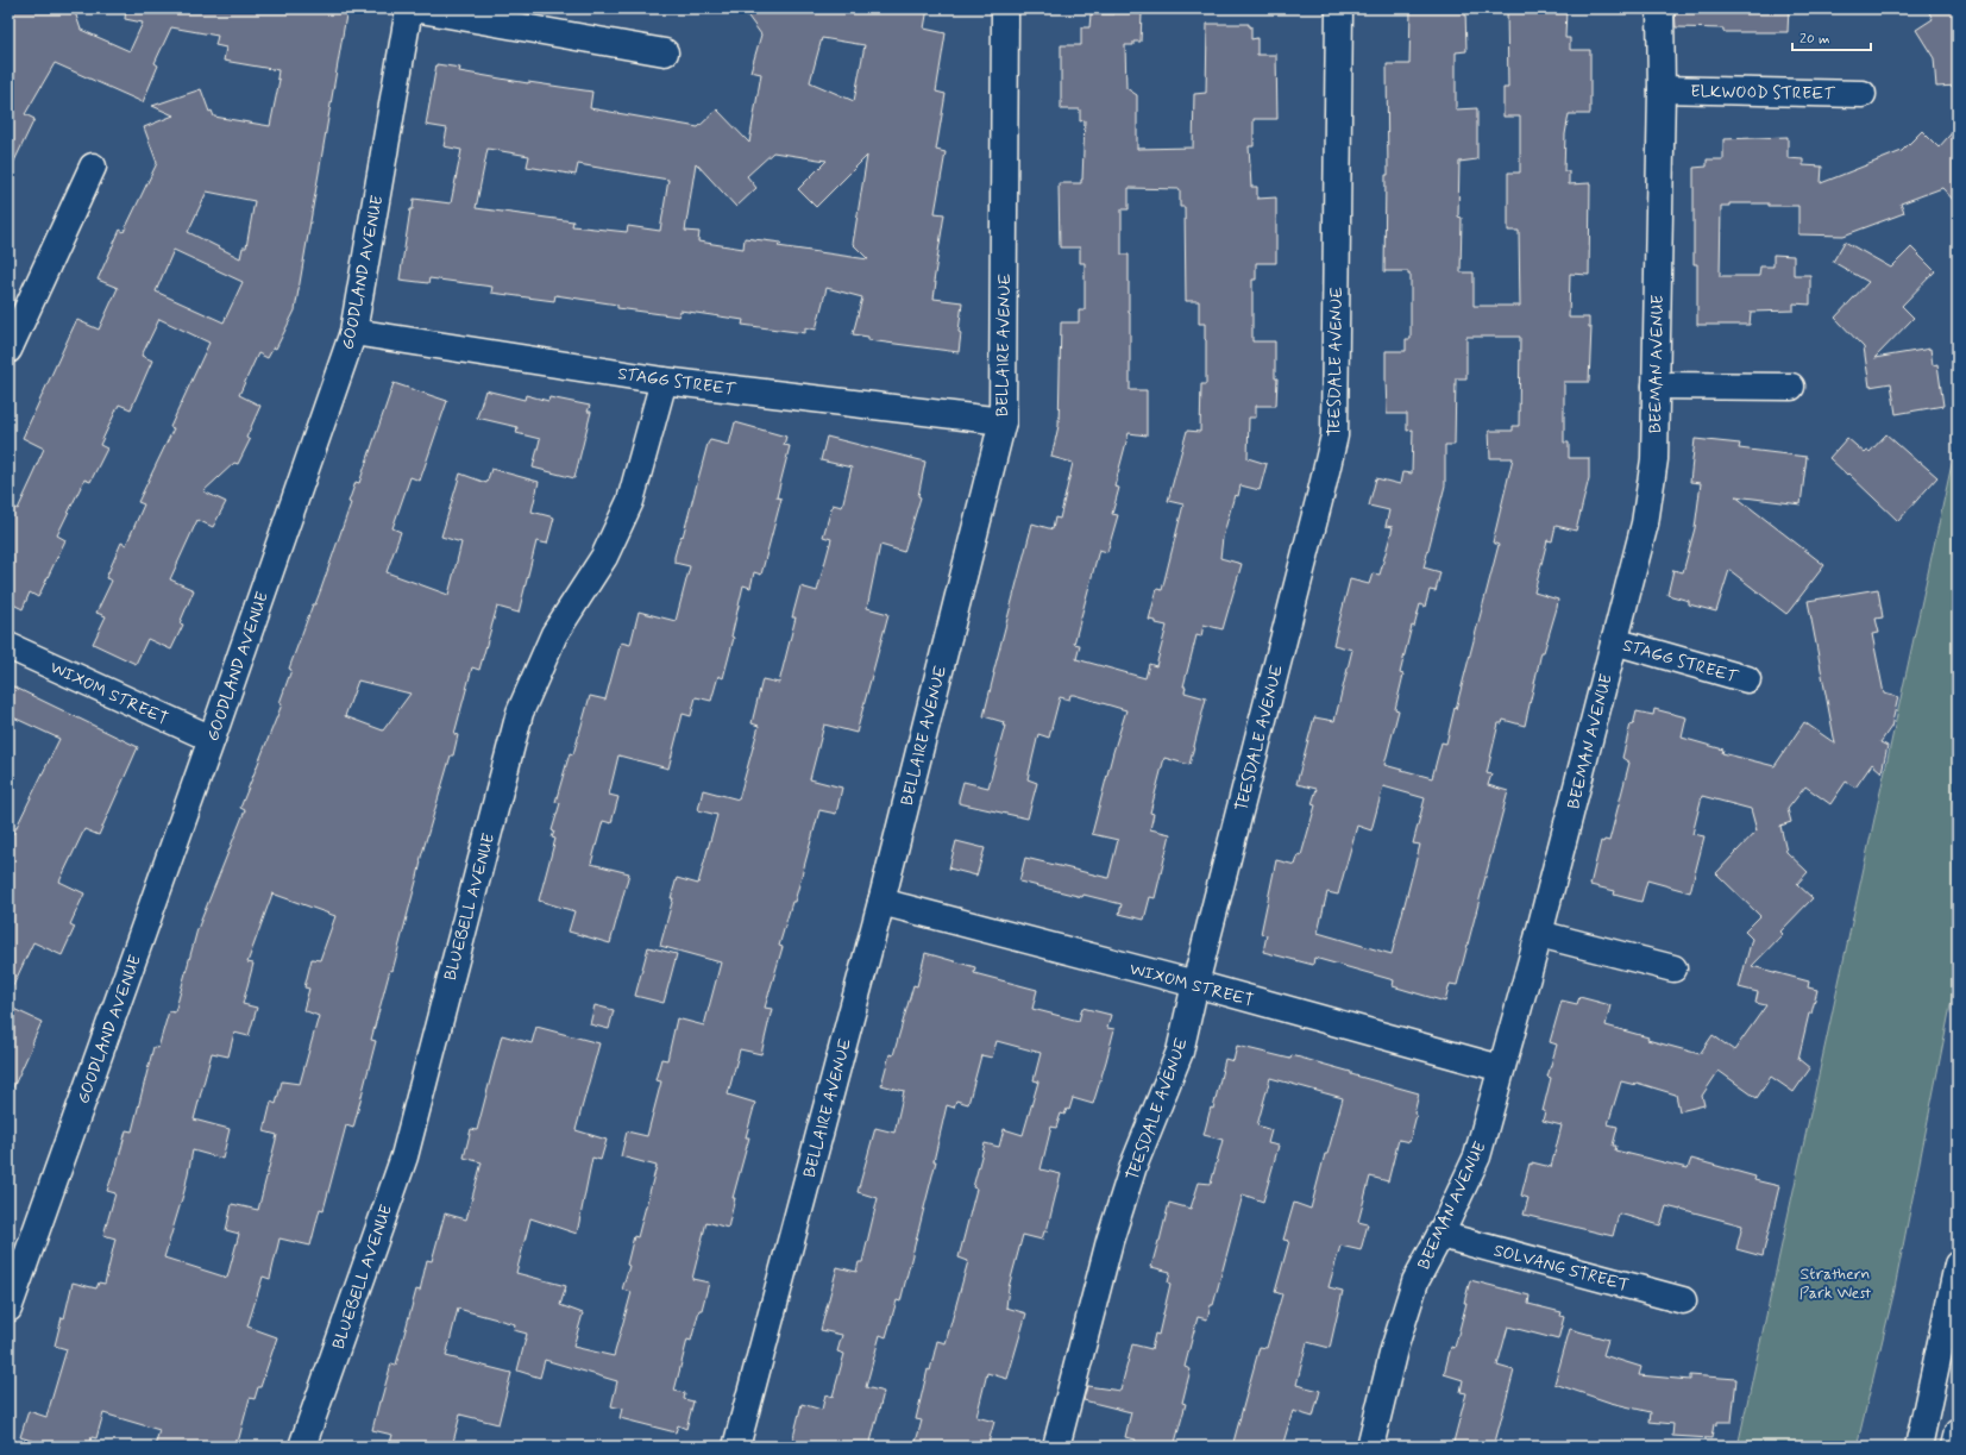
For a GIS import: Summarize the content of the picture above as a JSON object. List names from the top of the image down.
{
  "streets": {
    "main road": [
      "ELKWOOD STREET",
      "GOODLAND AVENUE",
      "BELLAIRE AVENUE",
      "TEESDALE AVENUE",
      "BEEMAN AVENUE",
      "STAGG STREET",
      "WIXOM STREET",
      "BLUEBELL AVENUE",
      "SOLVANG STREET"
    ]
  },
  "crossings": [
    ["ELKWOOD STREET", "BEEMAN AVENUE"],
    ["GOODLAND AVENUE", "STAGG STREET"],
    ["GOODLAND AVENUE", "WIXOM STREET"],
    ["BELLAIRE AVENUE", "STAGG STREET"],
    ["BELLAIRE AVENUE", "WIXOM STREET"],
    ["TEESDALE AVENUE", "WIXOM STREET"],
    ["BEEMAN AVENUE", "STAGG STREET"],
    ["BEEMAN AVENUE", "WIXOM STREET"],
    ["BEEMAN AVENUE", "SOLVANG STREET"],
    ["STAGG STREET", "BLUEBELL AVENUE"]
  ],
  "parks": ["Strathern Park West"],
  "scale_bar": "20 m"
}
